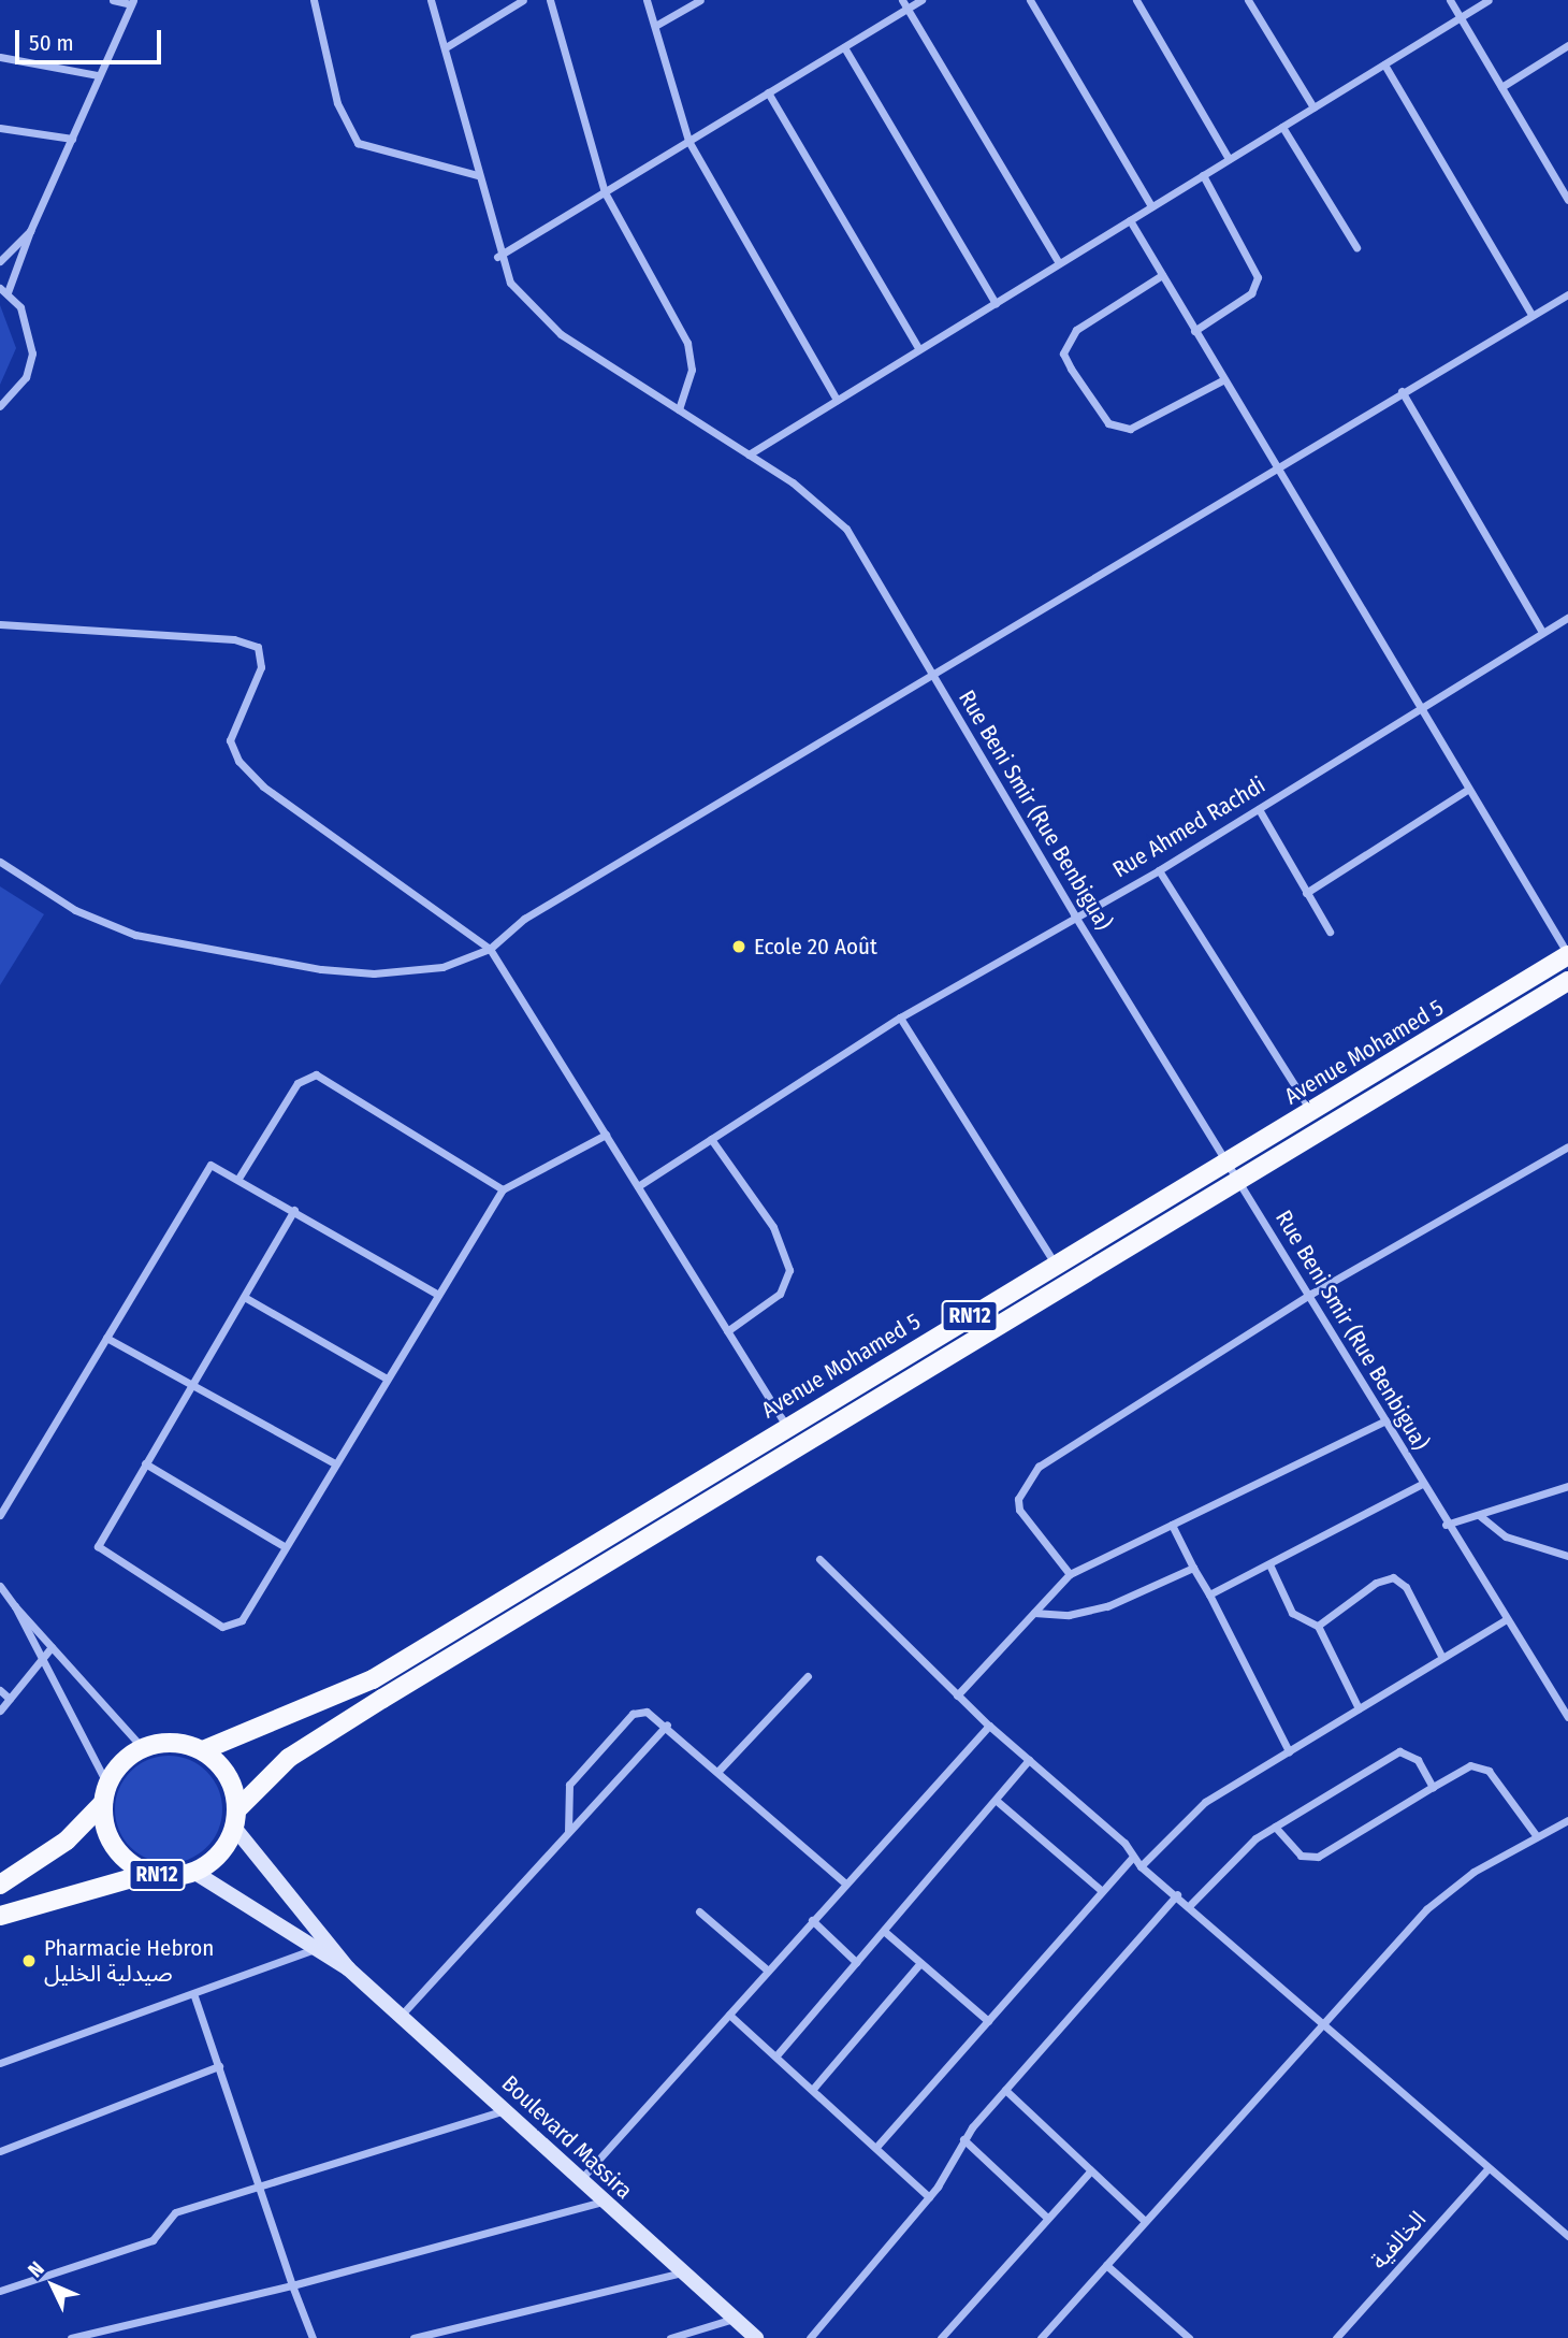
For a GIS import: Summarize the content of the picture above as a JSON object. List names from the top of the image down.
{
  "streets": {
    "main road": ["Avenue Mohamed 5", "RN12", "Boulevard Massira"],
    "street": ["Rue Beni Smir (Rue Benbigua)", "Rue Ahmed Rachdi", "الخالفية"]
  },
  "crossings": [
    ["Rue Beni Smir (Rue Benbigua)", "Rue Ahmed Rachdi"],
    ["Rue Beni Smir (Rue Benbigua)", "Avenue Mohamed 5"],
    ["Avenue Mohamed 5", "RN12"]
  ],
  "places": ["Ecole 20 Août", "Pharmacie Hebron صيدلية الخليل"],
  "scale_bar": "50 m",
  "north": "top left"
}
